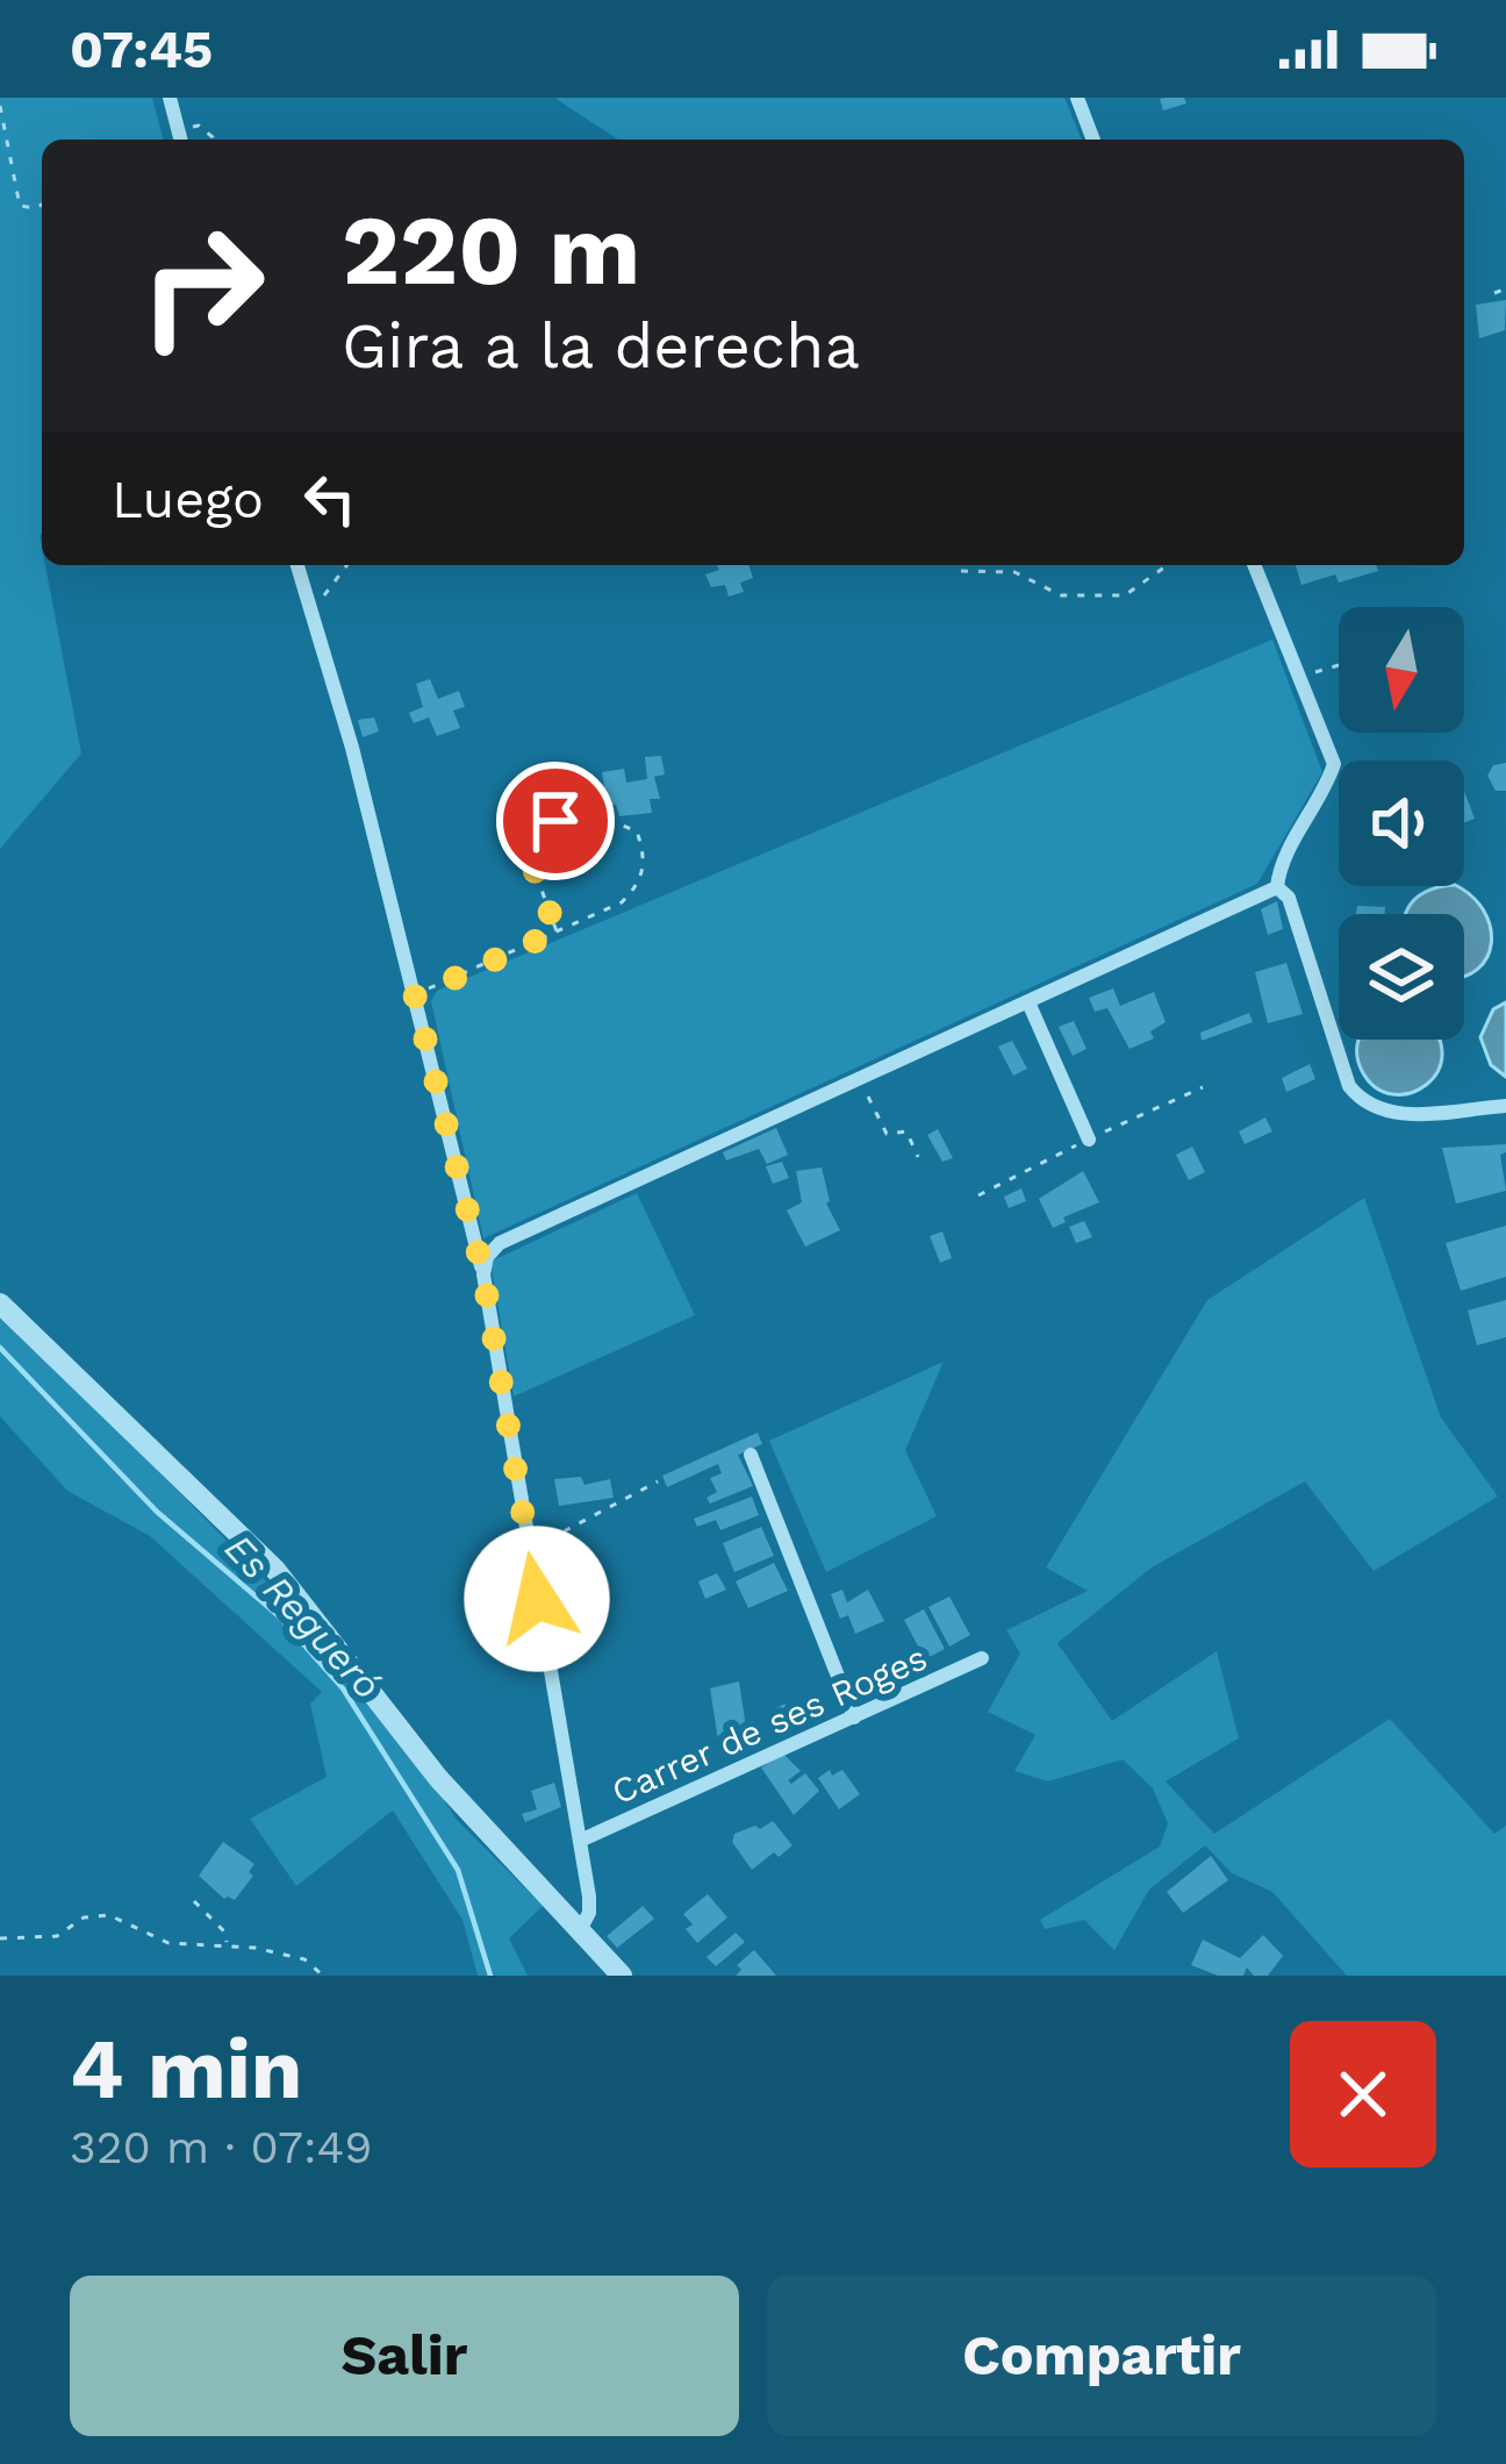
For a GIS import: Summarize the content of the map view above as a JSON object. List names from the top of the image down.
{
  "streets": {
    "street": ["Carrer de ses Roges"]
  },
  "water": ["Es Regueró"],
  "north": "bottom",
  "page": {
    "status": "07:45",
    "turn": ["220 m", "Gira a la derecha"],
    "then": "Luego",
    "heading": ["4 min", "320 m · 07:49"],
    "buttons": ["Salir", "Compartir"]
  }
}
